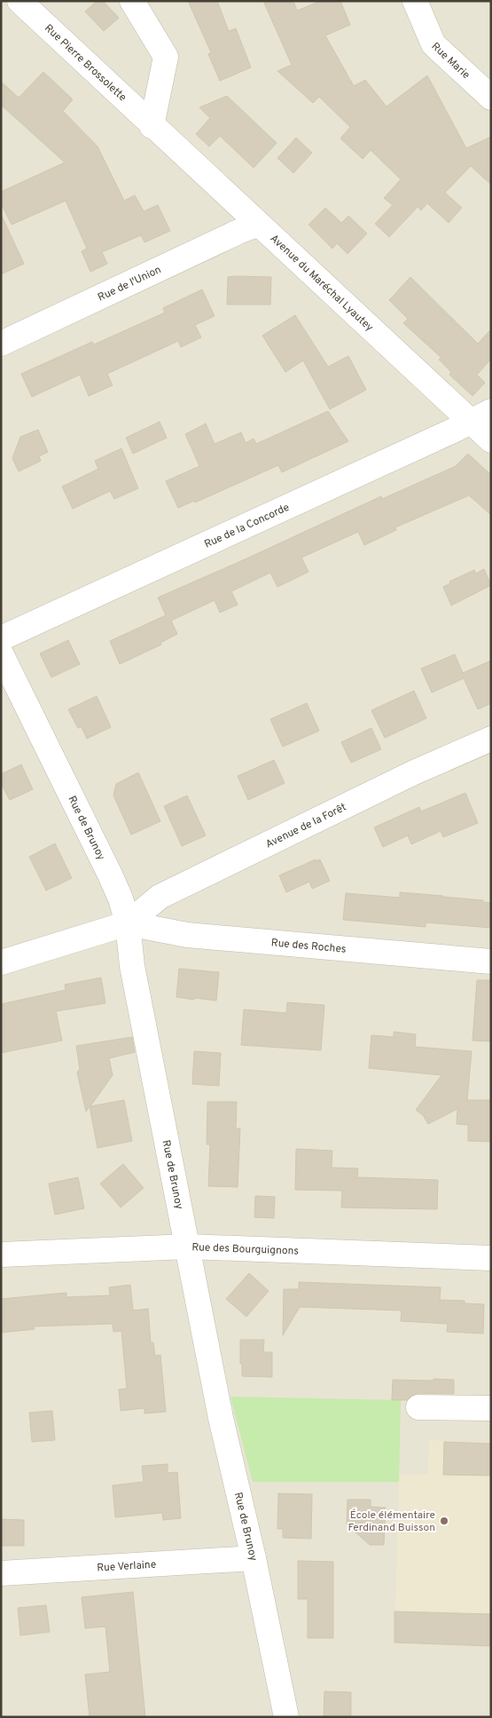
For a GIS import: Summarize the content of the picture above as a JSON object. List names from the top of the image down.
{
  "streets": {
    "street": [
      "Rue Marie",
      "Rue Pierre Brossolette",
      "Rue de l'Union",
      "Avenue du Maréchal Lyautey",
      "Rue de la Concorde",
      "Avenue de la Forêt",
      "Rue de Brunoy",
      "Rue des Roches",
      "Rue des Bourguignons",
      "Rue Verlaine"
    ]
  },
  "crossings": [
    ["Rue Pierre Brossolette", "Avenue du Maréchal Lyautey"],
    ["Rue de l'Union", "Avenue du Maréchal Lyautey"],
    ["Avenue du Maréchal Lyautey", "Rue de la Concorde"],
    ["Avenue de la Forêt", "Rue de Brunoy"],
    ["Avenue de la Forêt", "Rue des Roches"],
    ["Rue de Brunoy", "Rue des Roches"],
    ["Rue de Brunoy", "Rue des Bourguignons"],
    ["Rue de Brunoy", "Rue Verlaine"]
  ],
  "places": ["École élémentaire Ferdinand Buisson"]
}
